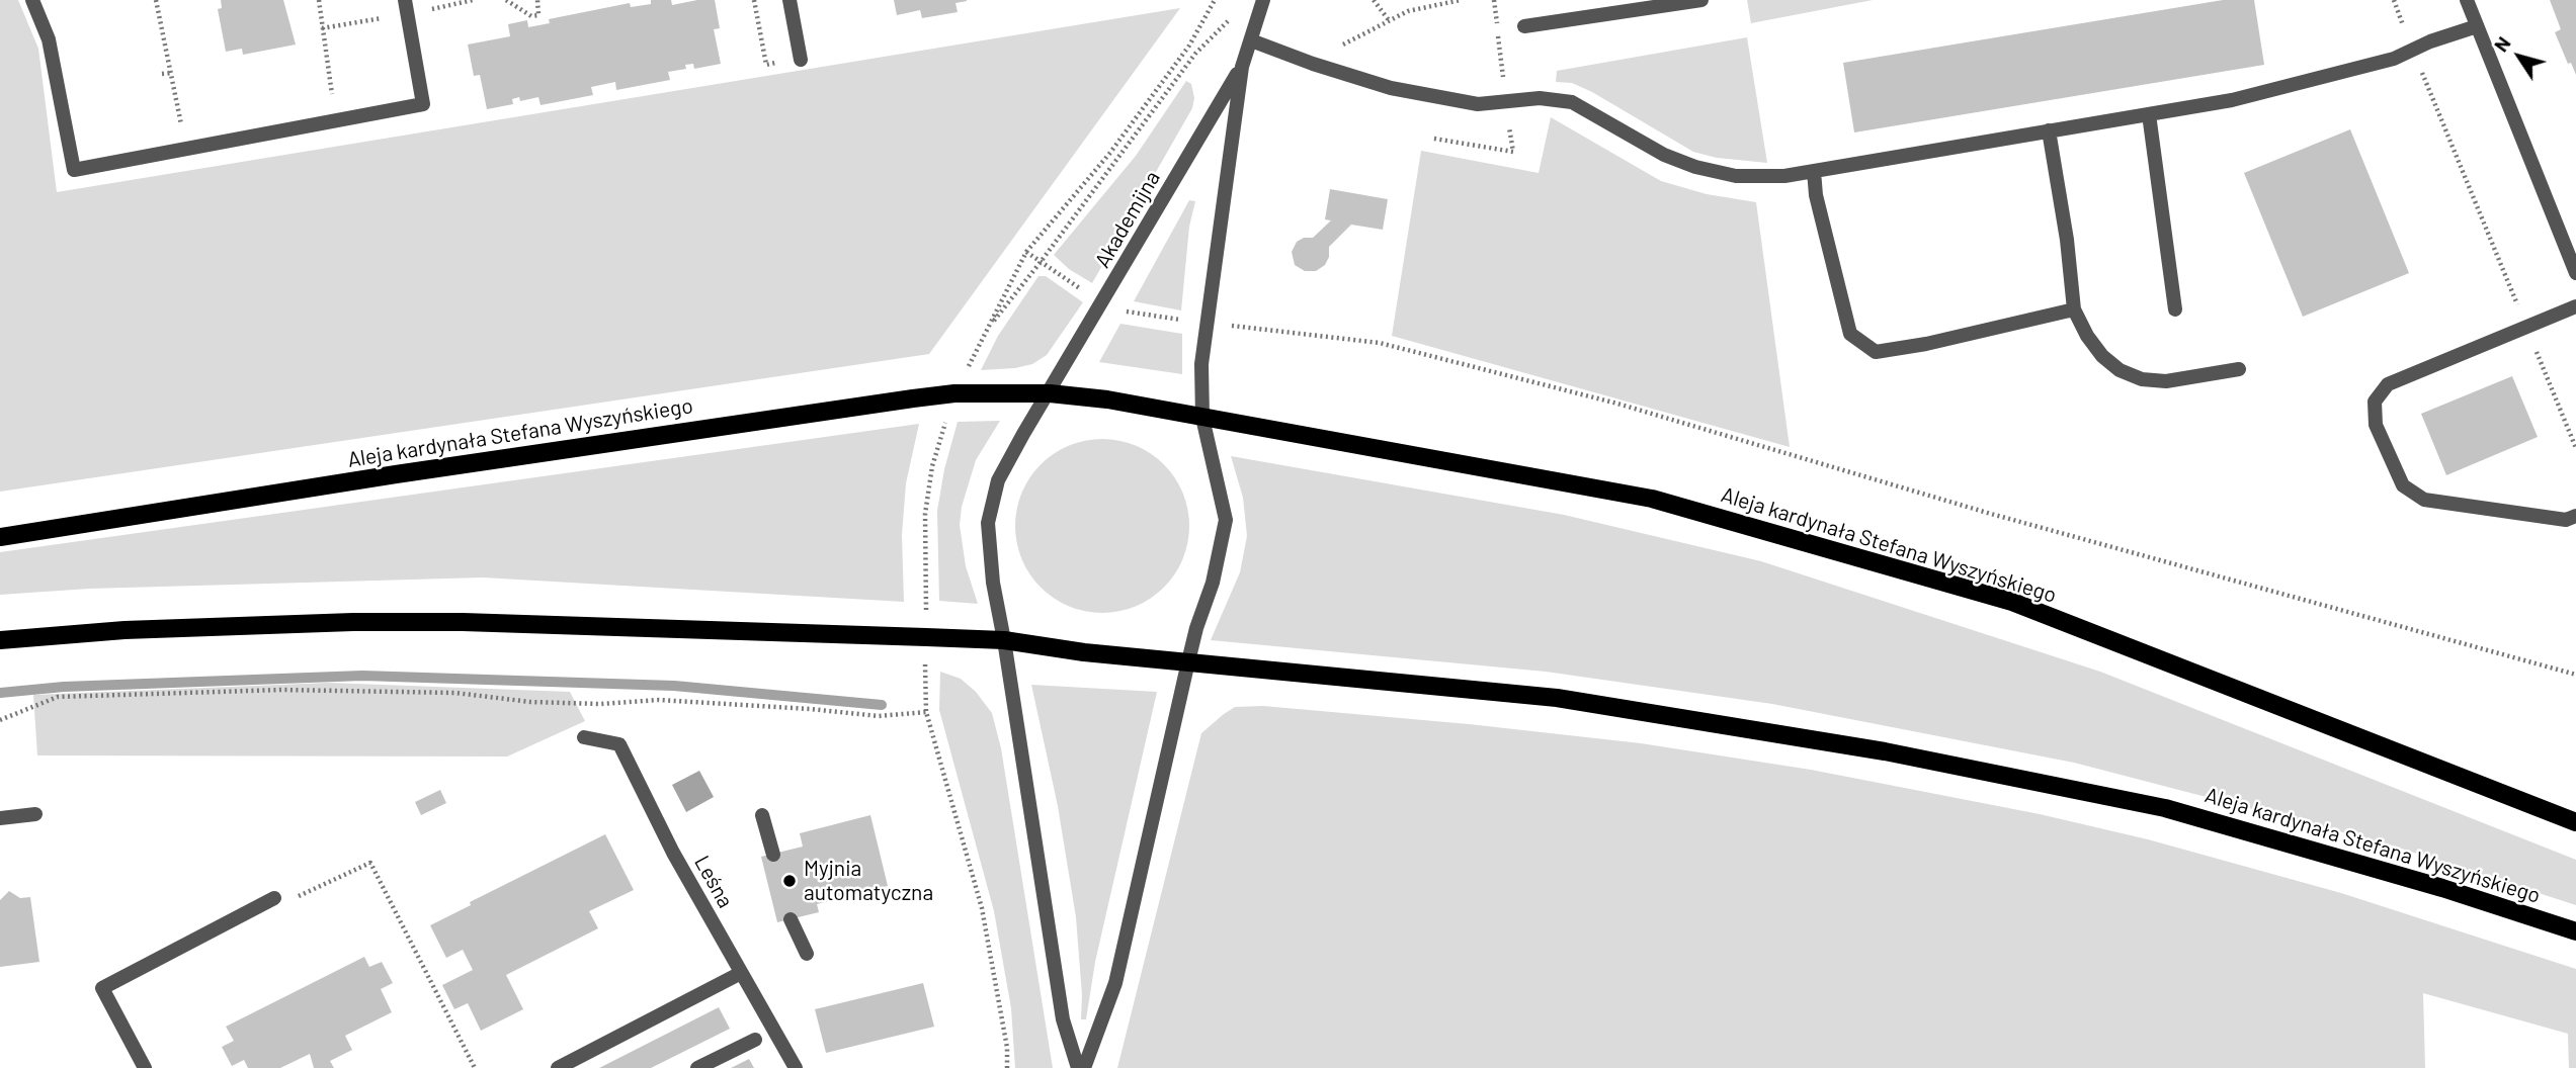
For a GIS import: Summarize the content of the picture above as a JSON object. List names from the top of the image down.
{
  "streets": {
    "main road": ["Aleja kardynała Stefana Wyszyńskiego"],
    "street": ["Akademijna", "Leśna"]
  },
  "crossings": [
    ["Akademijna", "Aleja kardynała Stefana Wyszyńskiego"]
  ],
  "places": ["Myjnia automatyczna"],
  "north": "top left"
}
